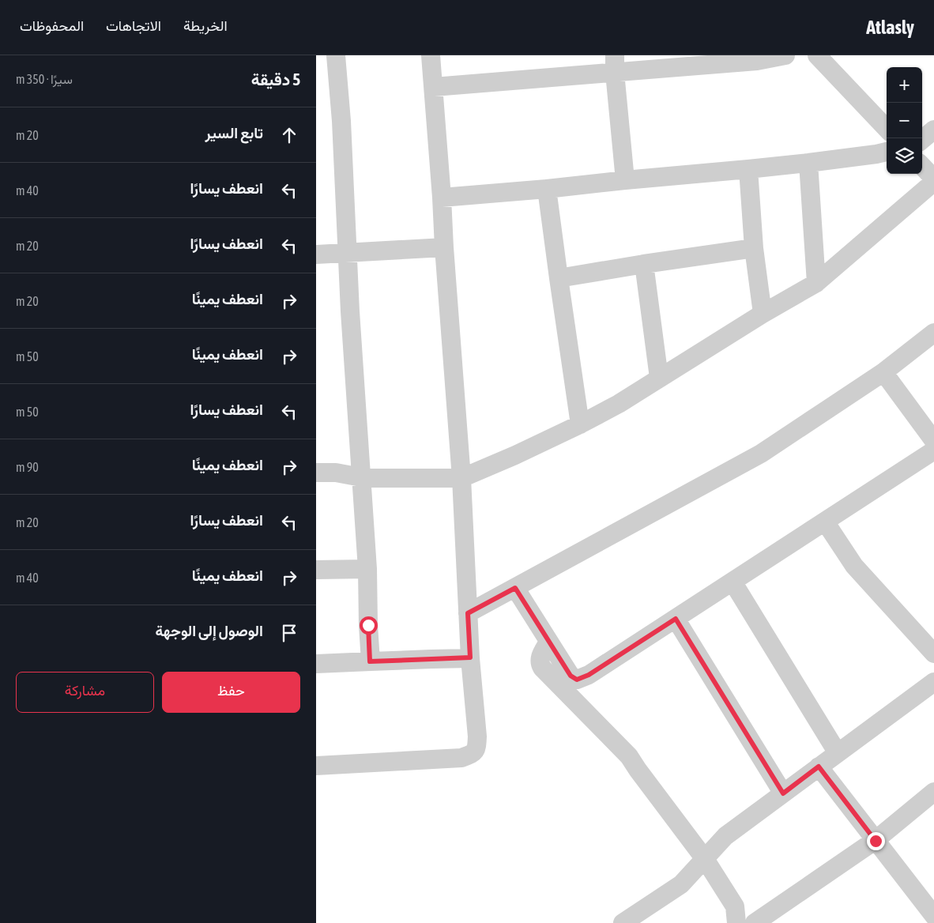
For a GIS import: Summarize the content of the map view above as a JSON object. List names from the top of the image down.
{
  "page": {
    "header": "Atlasly",
    "nav": ["الخريطة", "الاتجاهات", "المحفوظات"],
    "heading": ["5 دقيقة", "سيرًا · 350 m"],
    "map_buttons": ["+", "−"],
    "list": [
      ["تابع السير", "20 m"],
      ["انعطف يسارًا", "40 m"],
      ["انعطف يسارًا", "20 m"],
      ["انعطف يمينًا", "20 m"],
      ["انعطف يمينًا", "50 m"],
      ["انعطف يسارًا", "50 m"],
      ["انعطف يمينًا", "90 m"],
      ["انعطف يسارًا", "20 m"],
      ["انعطف يمينًا", "40 m"],
      "الوصول إلى الوجهة"
    ],
    "buttons": ["حفظ", "مشاركة"]
  }
}
